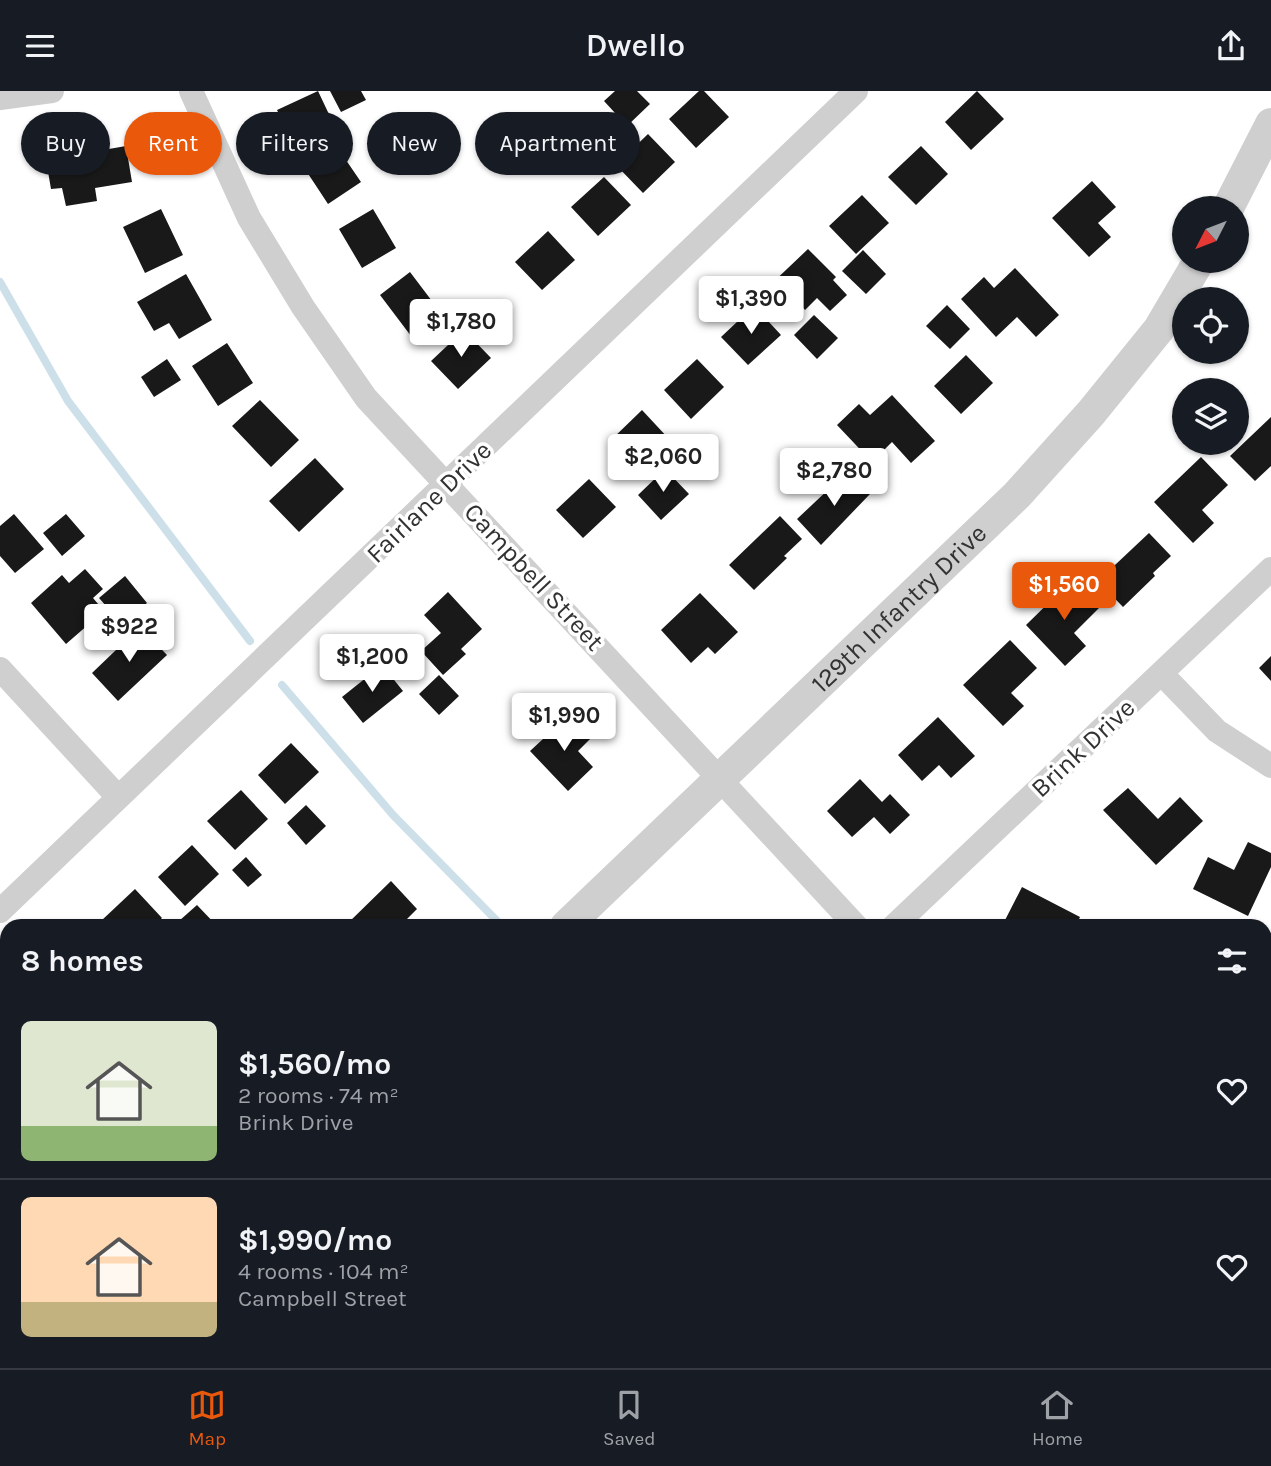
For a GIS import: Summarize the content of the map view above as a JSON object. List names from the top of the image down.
{
  "streets": {
    "street": [
      "Fairlane Drive",
      "Campbell Street",
      "129th Infantry Drive",
      "Brink Drive"
    ]
  },
  "crossings": [
    ["Fairlane Drive", "Campbell Street"],
    ["Campbell Street", "129th Infantry Drive"]
  ],
  "north": "bottom left",
  "page": {
    "header": "Dwello",
    "chip": [
      "Buy",
      "Rent",
      "Filters",
      "New",
      "Apartment"
    ],
    "price": [
      "$1,390",
      "$1,780",
      "$2,060",
      "$2,780",
      "$1,560",
      "$922",
      "$1,200",
      "$1,990"
    ],
    "heading": "8 homes",
    "list": [
      {
        "name": "$1,560/mo",
        "note": "2 rooms · 74 m² · Brink Drive"
      },
      {
        "name": "$1,990/mo",
        "note": "4 rooms · 104 m² · Campbell Street"
      }
    ],
    "tabs": ["Map", "Saved", "Home"]
  }
}
